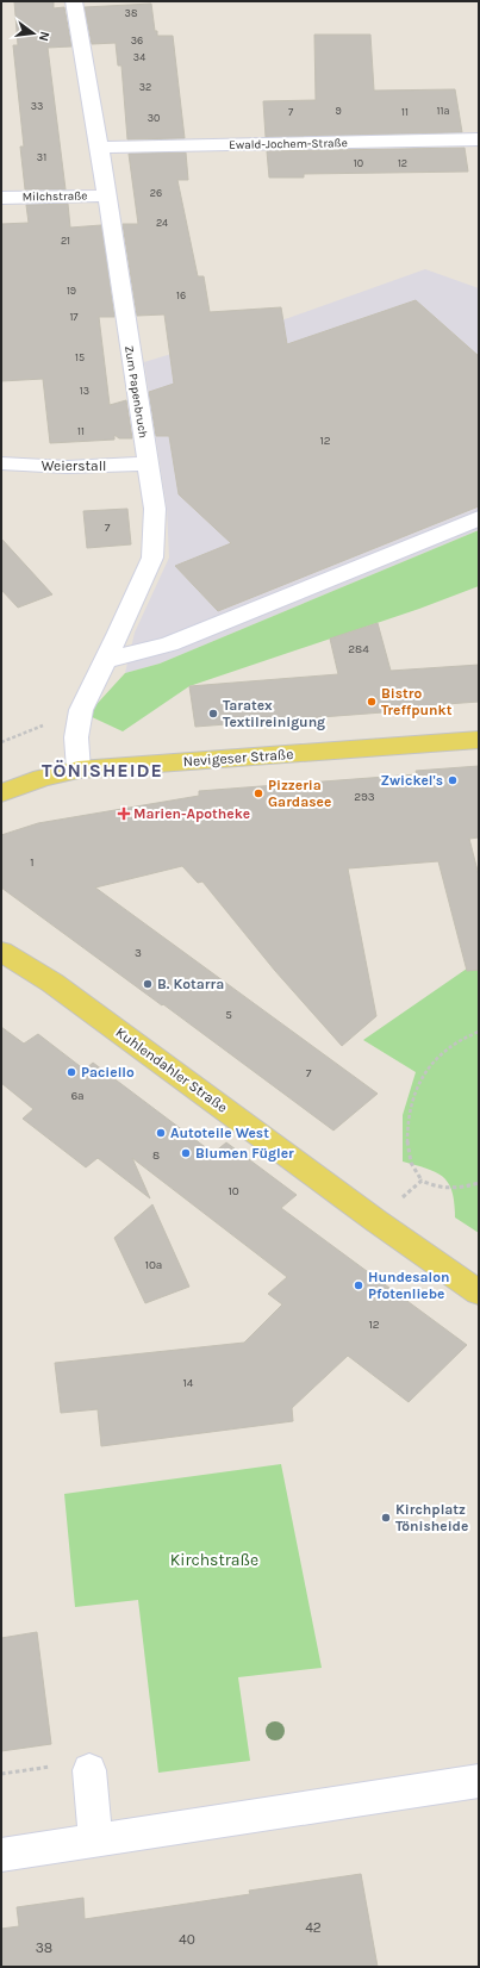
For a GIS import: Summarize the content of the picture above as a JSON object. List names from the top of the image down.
{
  "streets": {
    "main road": ["Nevigeser Straße", "Kuhlendahler Straße"],
    "street": [
      "Ewald-Jochem-Straße",
      "Milchstraße",
      "Zum Papenbruch",
      "Weierstall"
    ]
  },
  "crossings": [
    ["Ewald-Jochem-Straße", "Zum Papenbruch"],
    ["Milchstraße", "Zum Papenbruch"],
    ["Zum Papenbruch", "Weierstall"],
    ["Zum Papenbruch", "Nevigeser Straße"]
  ],
  "districts": ["TÖNISHEIDE"],
  "parks": ["Kirchstraße"],
  "places": {
    "other": [
      "Bistro Treffpunkt",
      "Taratex Textilreinigung",
      "Zwickel's",
      "Pizzeria Gardasee",
      "B. Kotarra",
      "Paciello",
      "Autoteile West",
      "Blumen Fügler",
      "Hundesalon Pfotenliebe",
      "Kirchplatz Tönisheide"
    ],
    "health": ["Marien-Apotheke"]
  },
  "house_numbers": [
    "38",
    "36",
    "34",
    "32",
    "33",
    "9",
    "11a",
    "7",
    "11",
    "30",
    "31",
    "10",
    "12",
    "26",
    "24",
    "21",
    "19",
    "16",
    "17",
    "15",
    "13",
    "11",
    "12",
    "7",
    "284",
    "293",
    "1",
    "3",
    "5",
    "7",
    "6a",
    "8",
    "10",
    "10a",
    "12",
    "14",
    "42",
    "40",
    "38"
  ],
  "north": "right"
}
